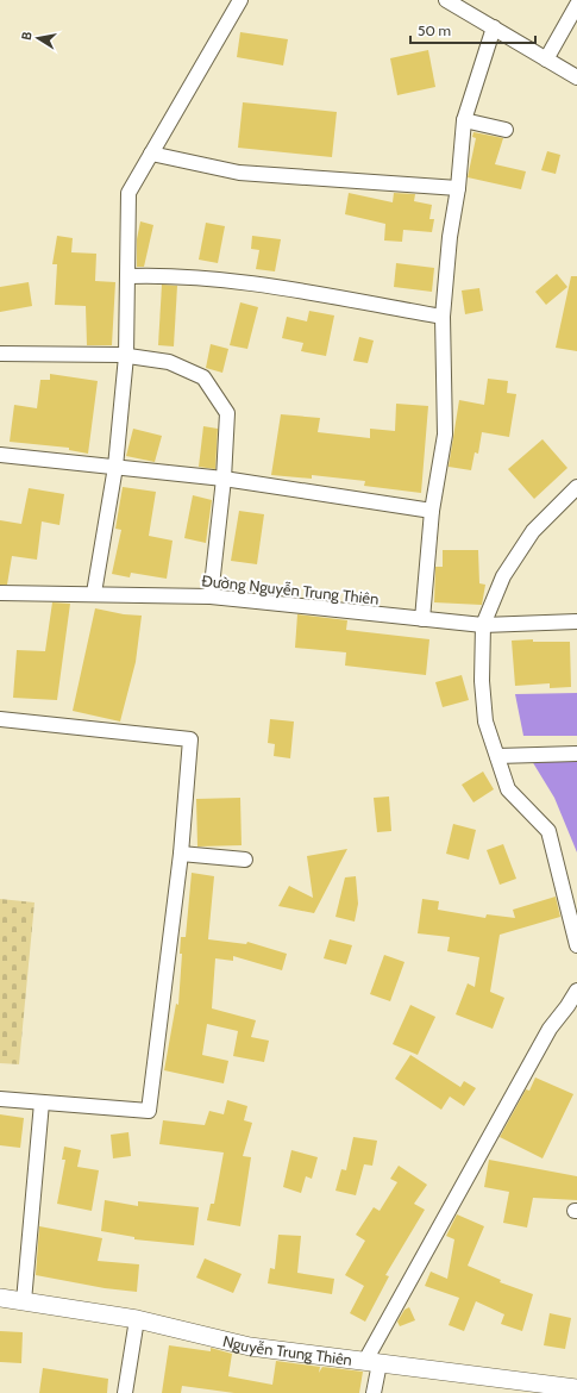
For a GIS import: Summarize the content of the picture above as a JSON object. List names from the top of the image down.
{
  "streets": {
    "street": ["Đường Nguyễn Trung Thiên", "Nguyễn Trung Thiên"]
  },
  "scale_bar": "50 m",
  "north": "left"
}
